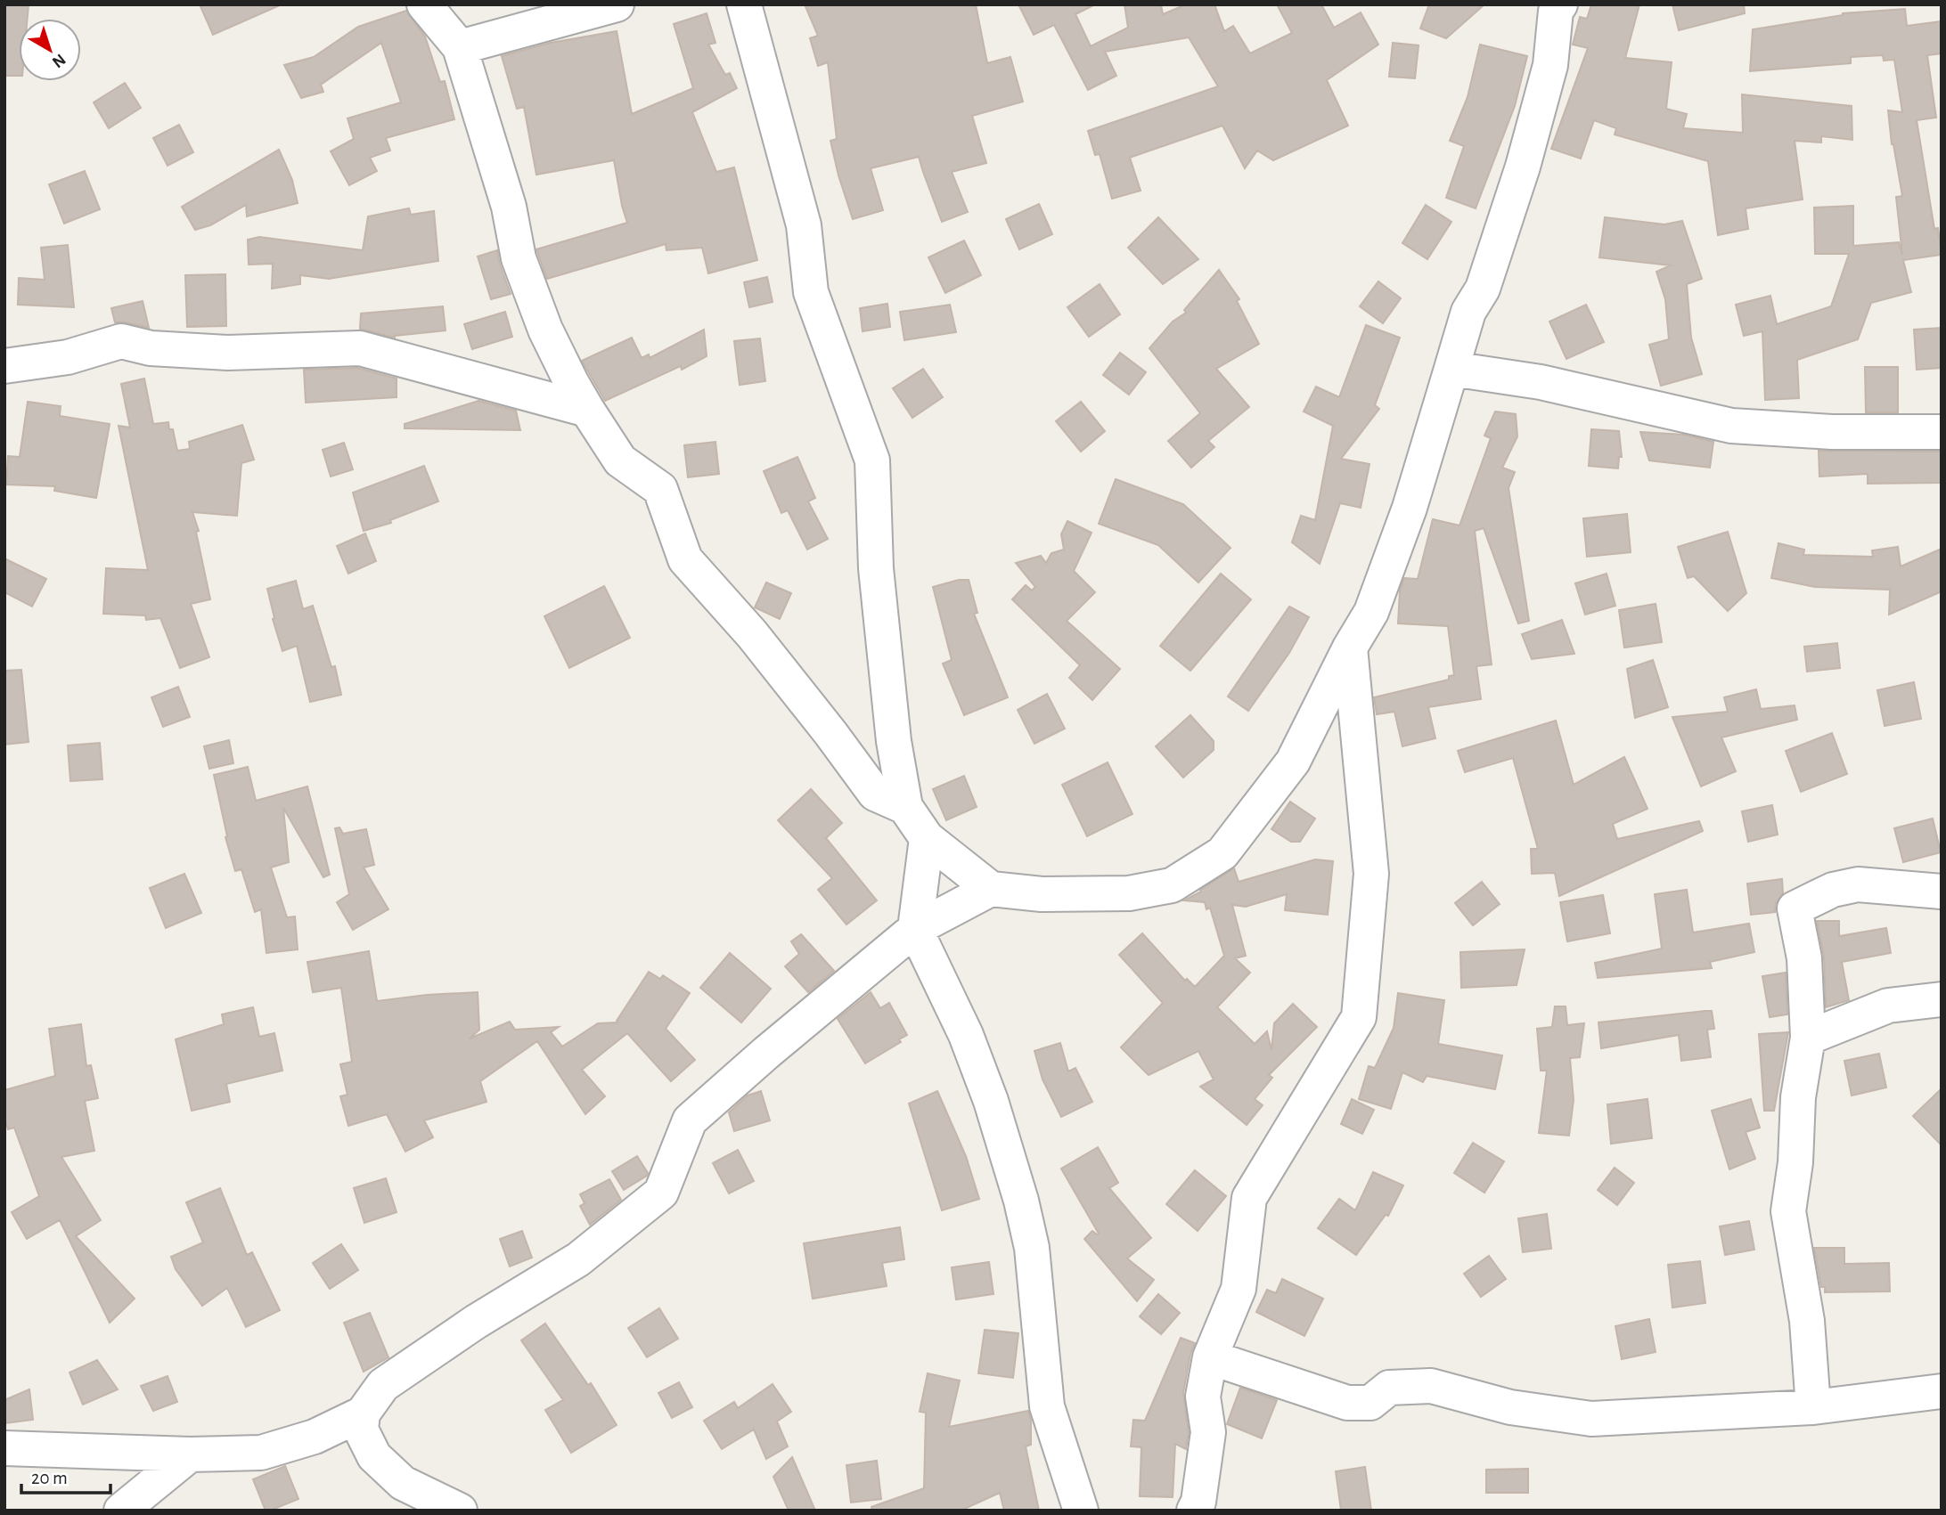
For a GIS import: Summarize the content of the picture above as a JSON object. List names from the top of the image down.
{
  "scale_bar": "20 m",
  "north": "bottom right"
}
